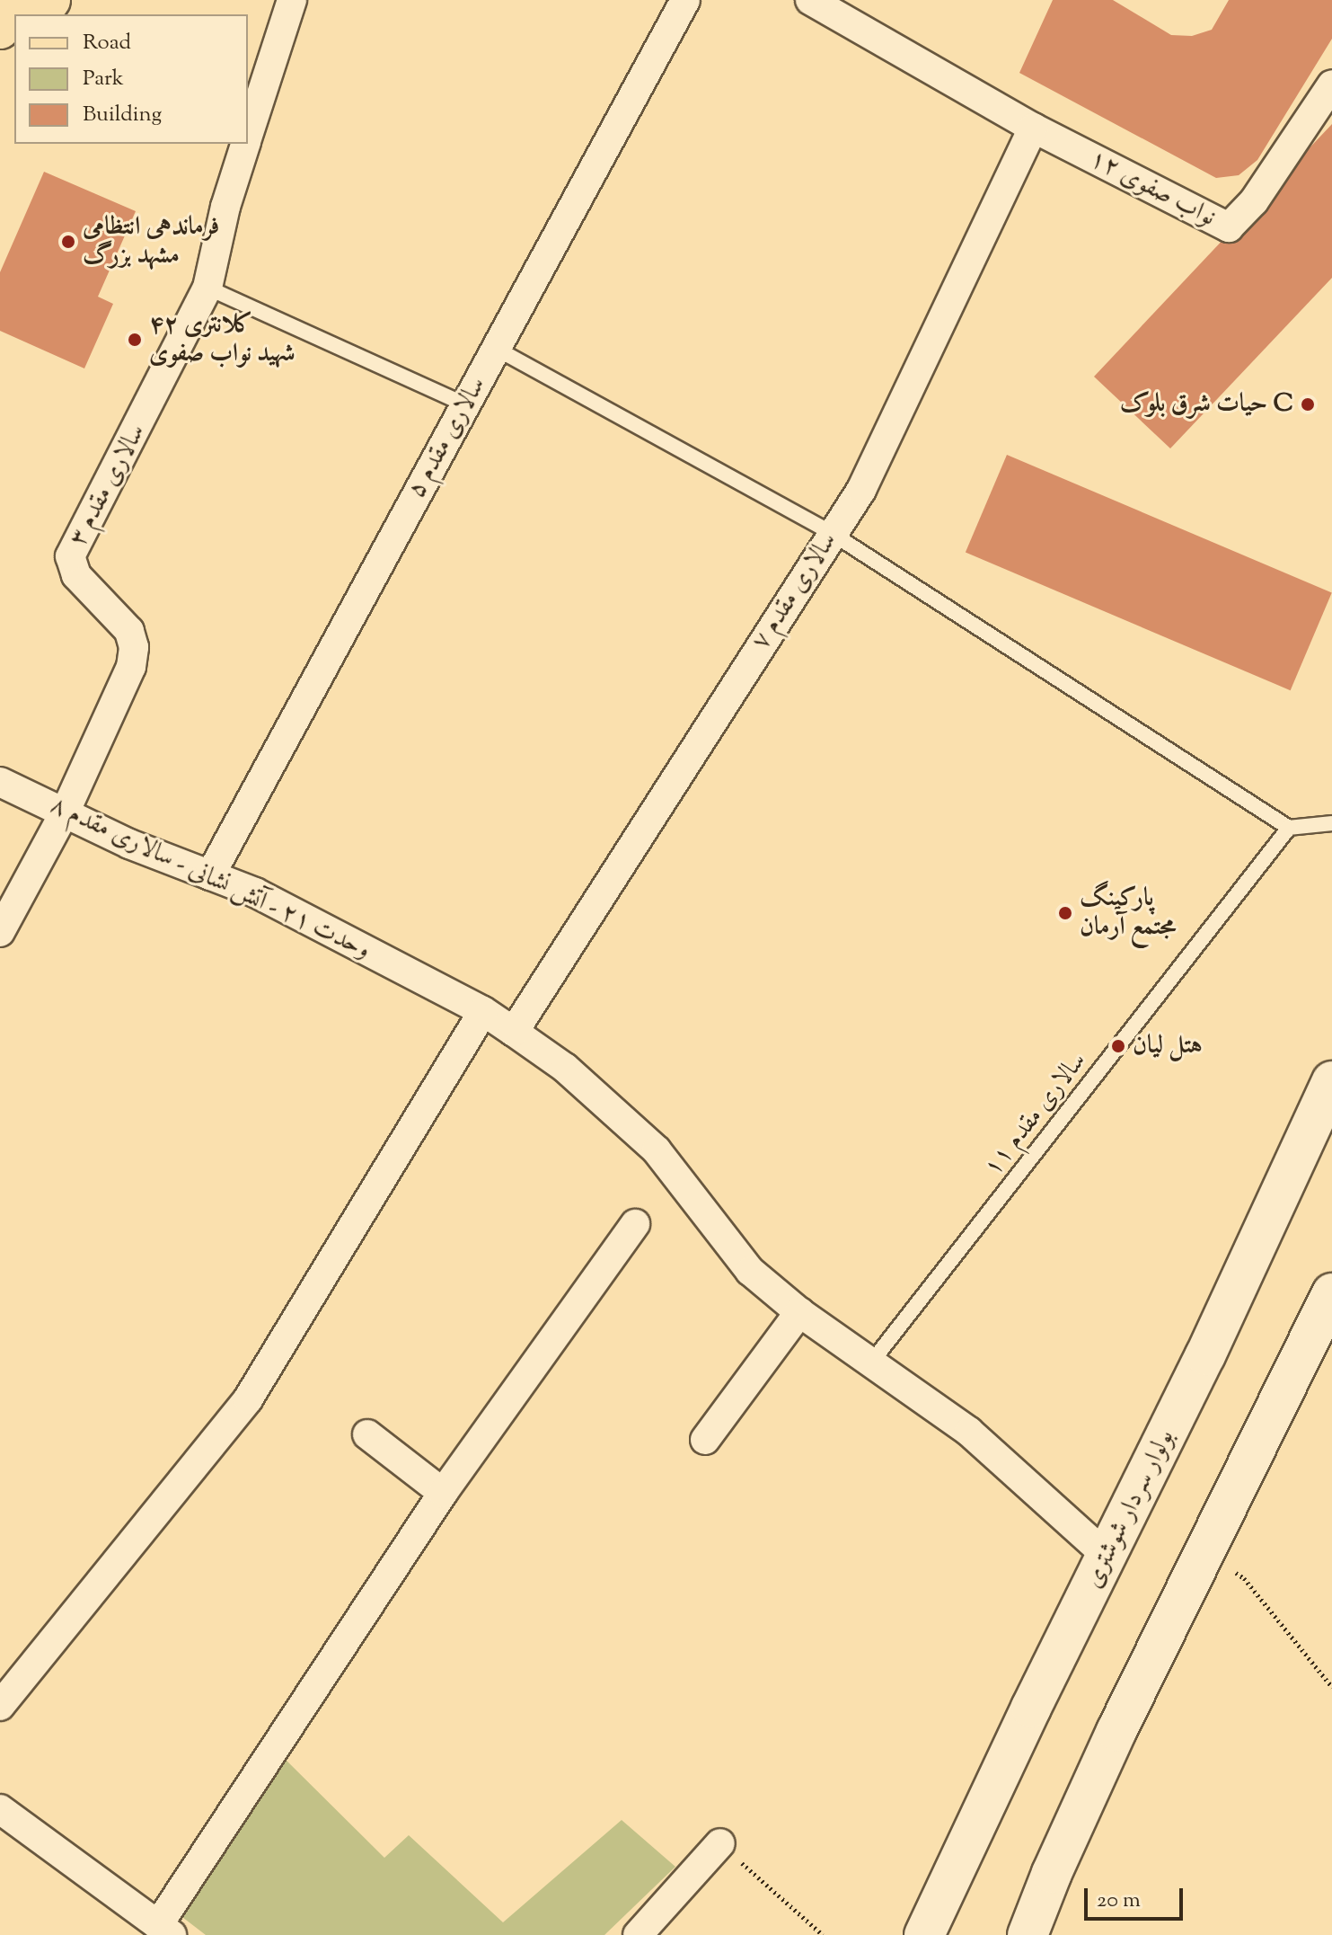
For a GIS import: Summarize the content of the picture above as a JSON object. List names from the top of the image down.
{
  "streets": {
    "street": [
      "نواب صفوی ۱۲",
      "سالاری مقدم ۵",
      "سالاری مقدم ۳",
      "سالاری مقدم ۷",
      "وحدت ۲۱ - آتش نشانی - سالاری مقدم ۸",
      "بولوار سردار شوشتری"
    ],
    "lane": ["سالاری مقدم ۱۱"]
  },
  "crossings": [
    ["نواب صفوی ۱۲", "سالاری مقدم ۷"],
    ["سالاری مقدم ۵", "وحدت ۲۱ - آتش نشانی - سالاری مقدم ۸"],
    ["سالاری مقدم ۳", "وحدت ۲۱ - آتش نشانی - سالاری مقدم ۸"],
    ["سالاری مقدم ۷", "وحدت ۲۱ - آتش نشانی - سالاری مقدم ۸"],
    ["وحدت ۲۱ - آتش نشانی - سالاری مقدم ۸", "سالاری مقدم ۱۱"],
    ["وحدت ۲۱ - آتش نشانی - سالاری مقدم ۸", "بولوار سردار شوشتری"]
  ],
  "places": [
    "فرماندهی انتظامی مشهد بزرگ",
    "کلانتری ۴۲ شهید نواب صفوی",
    "حیات شرق بلوک C",
    "پارکینگ مجتمع آرمان",
    "هتل لیان"
  ],
  "legend": ["Road", "Park", "Building"],
  "scale_bar": "20 m"
}
